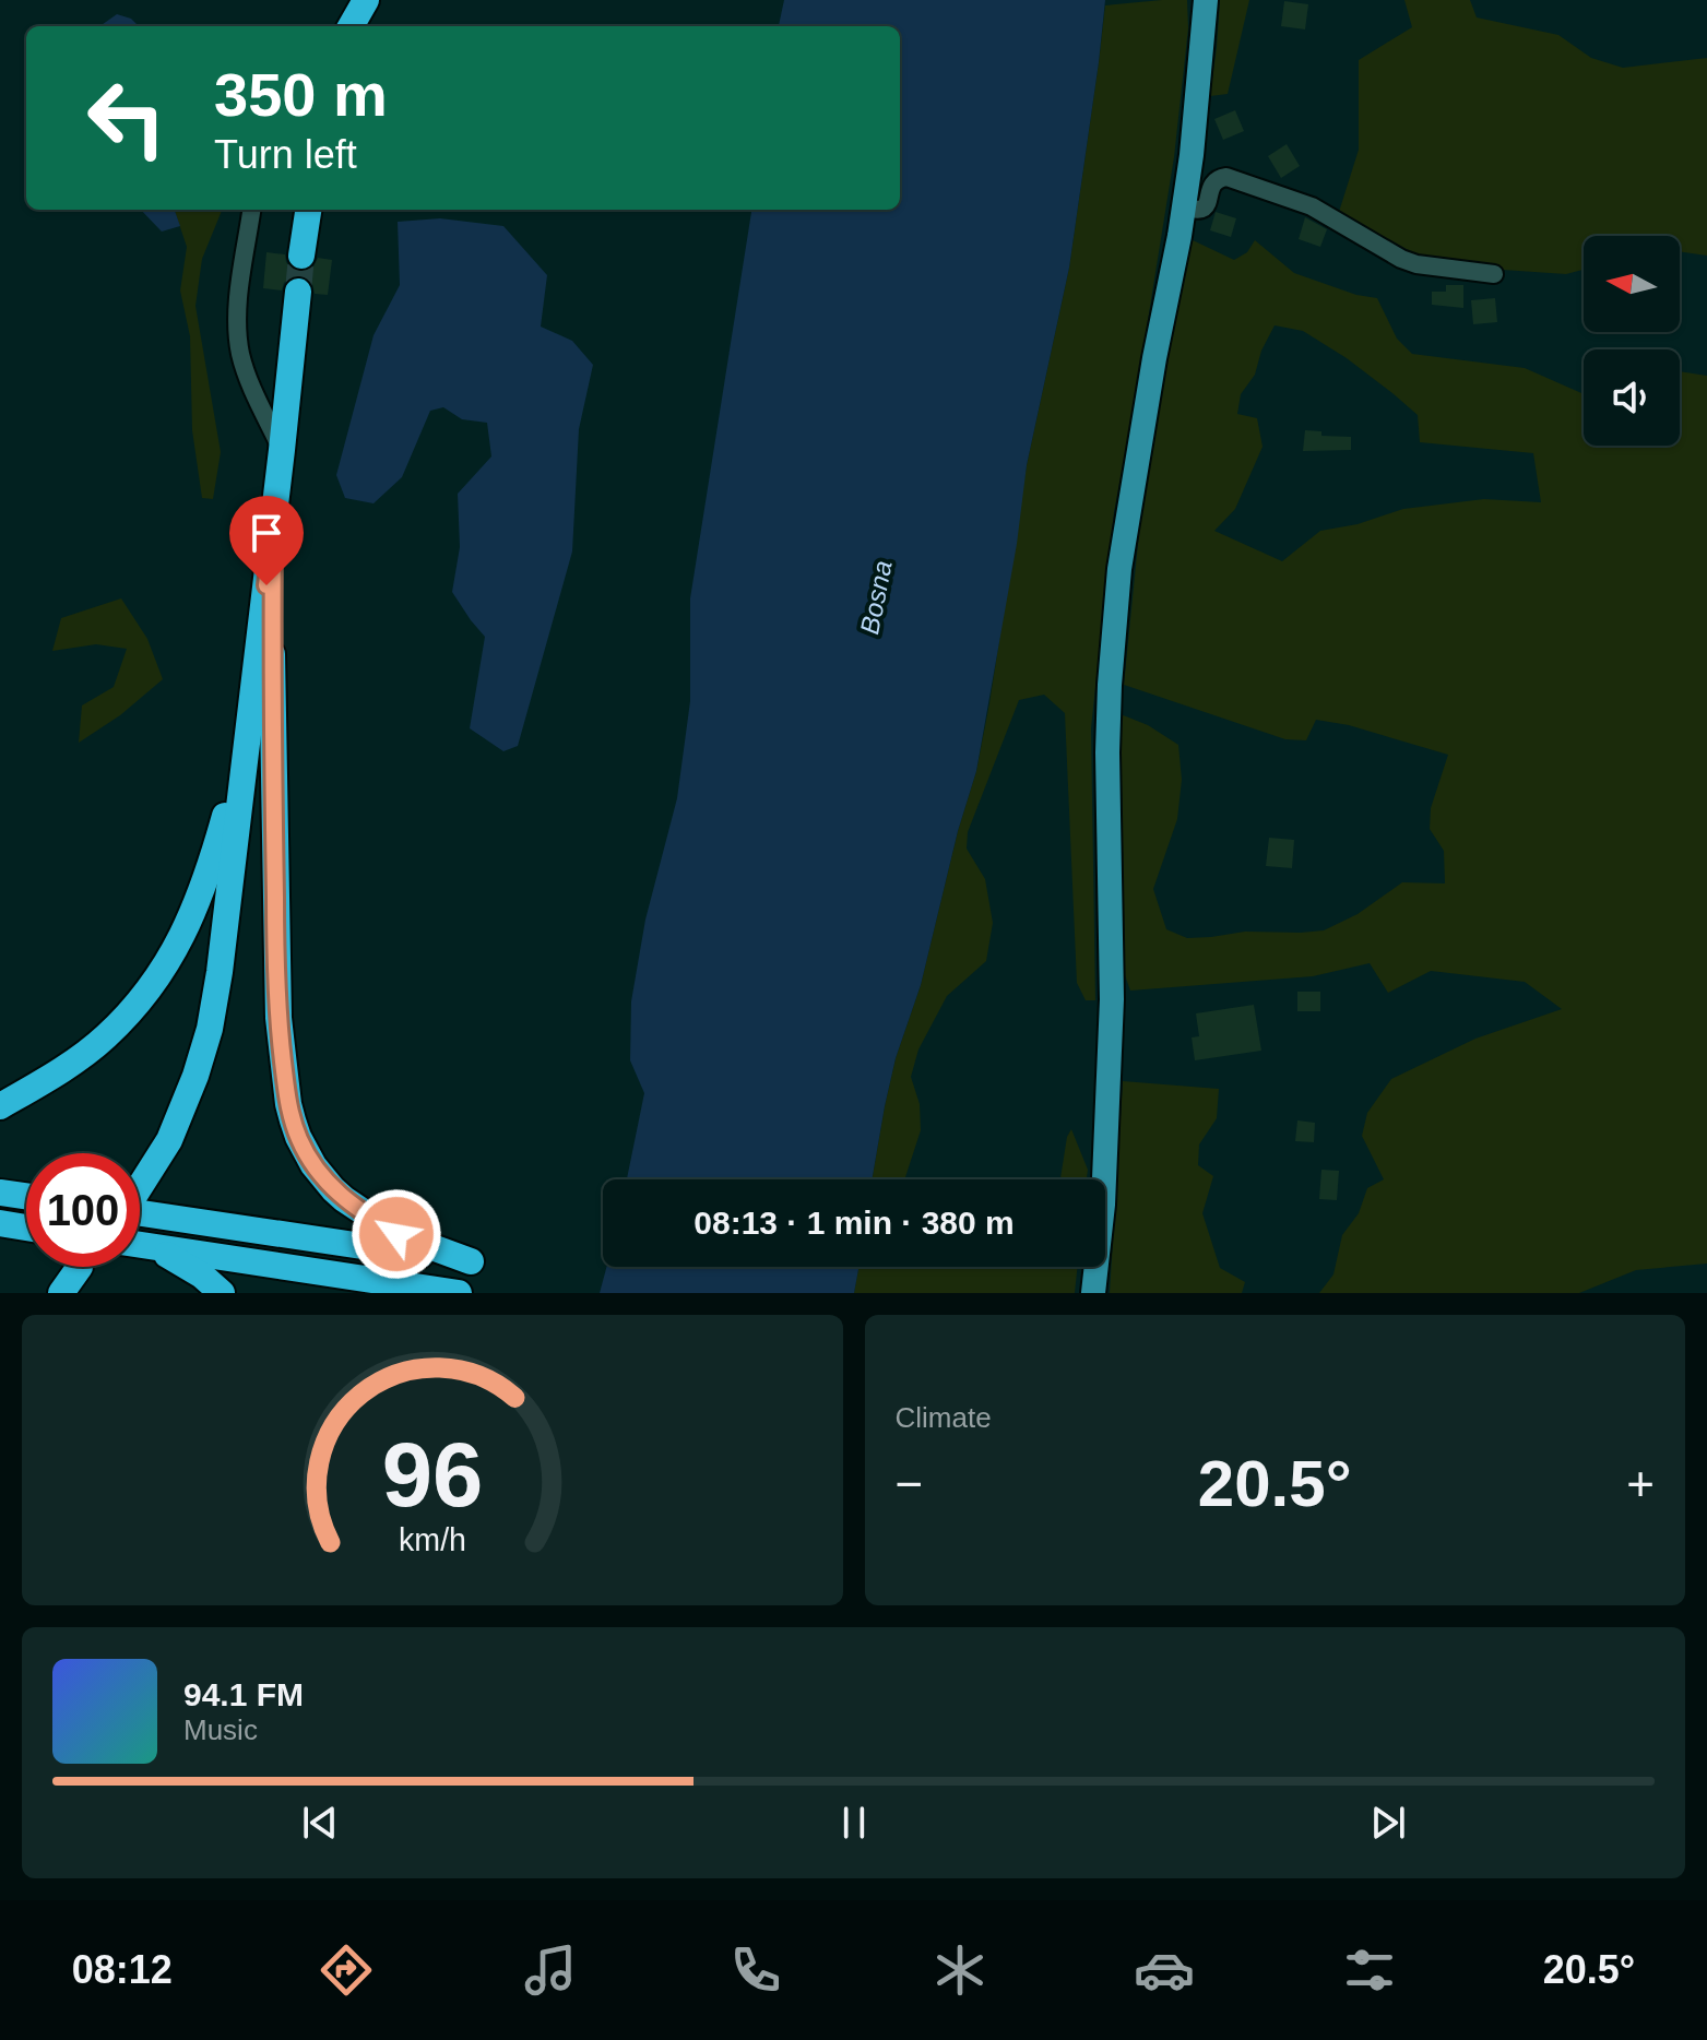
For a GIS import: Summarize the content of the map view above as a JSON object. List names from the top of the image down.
{
  "water": ["Bosna"],
  "north": "left",
  "page": {
    "turn": ["350 m", "Turn left"],
    "limit": "100",
    "trip": "08:13 · 1 min · 380 m",
    "tile": "Climate",
    "heat": ["−", "20.5°", "+"],
    "song": ["94.1 FM", "Music"],
    "tabs": ["08:12", "20.5°"],
    "gauge": ["96", "km/h"]
  }
}
